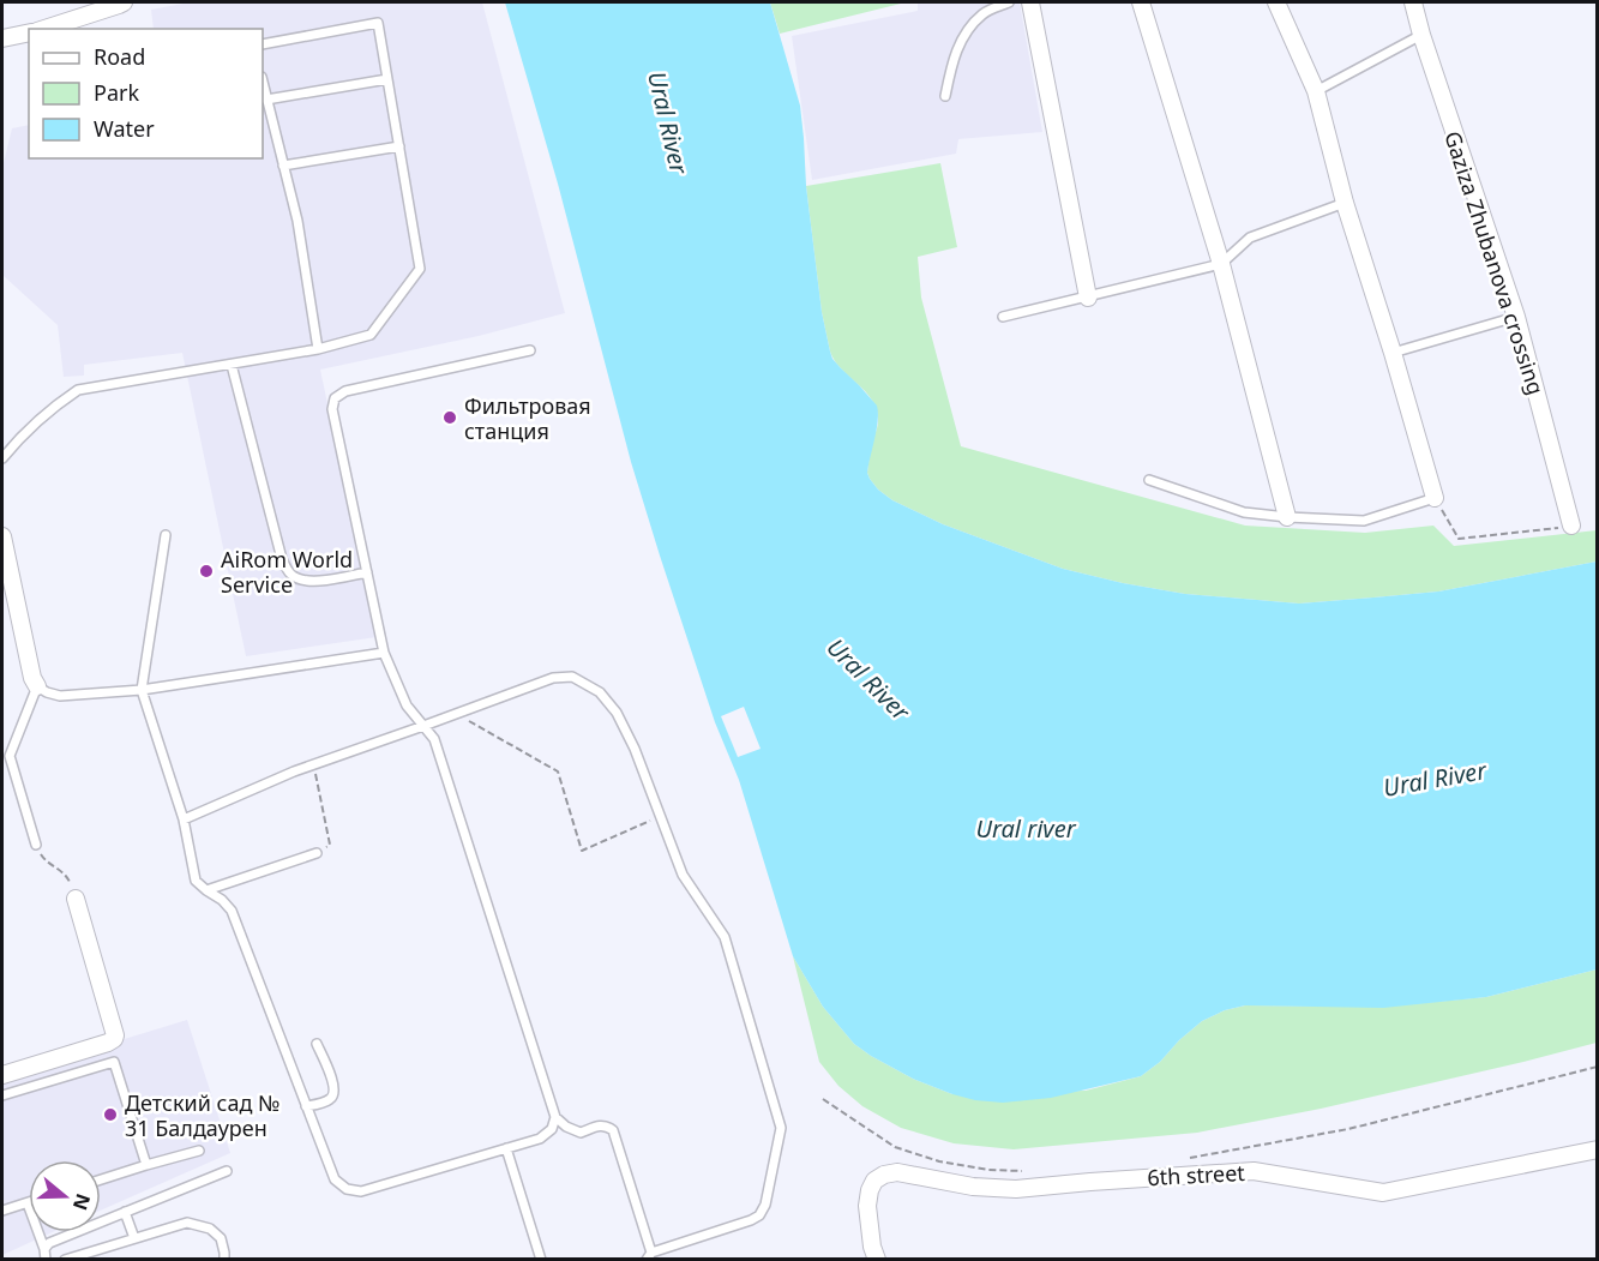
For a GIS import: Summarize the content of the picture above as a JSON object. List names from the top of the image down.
{
  "streets": {
    "street": ["Gaziza Zhubanova crossing", "6th street"]
  },
  "water": ["Ural River", "Ural river"],
  "places": ["Фильтровая станция", "AiRom World Service", "Детский сад № 31 Балдаурен"],
  "legend": ["Road", "Park", "Water"],
  "north": "right"
}
